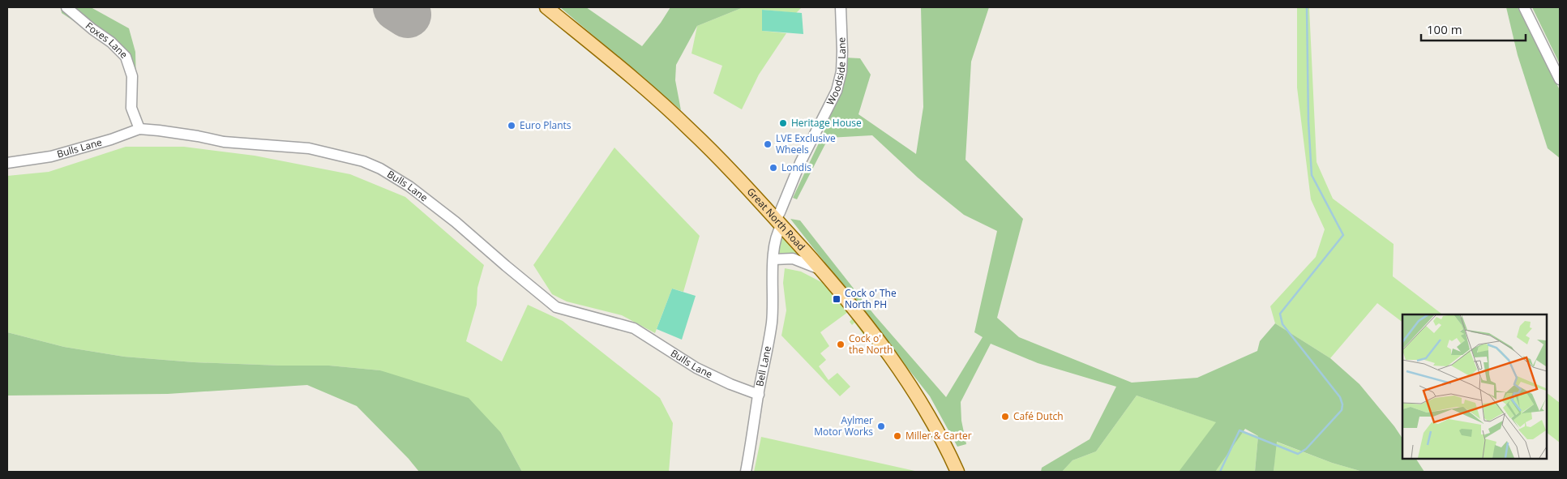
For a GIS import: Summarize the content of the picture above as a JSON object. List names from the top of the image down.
{
  "streets": {
    "main road": ["Great North Road"],
    "street": [
      "Foxes Lane",
      "Woodside Lane",
      "Bulls Lane",
      "Bell Lane"
    ]
  },
  "crossings": [
    ["Foxes Lane", "Bulls Lane"],
    ["Woodside Lane", "Great North Road"],
    ["Woodside Lane", "Bell Lane"],
    ["Bulls Lane", "Bell Lane"],
    ["Great North Road", "Bell Lane"]
  ],
  "places": {
    "other": [
      "Heritage House",
      "Euro Plants",
      "LVE Exclusive Wheels",
      "Londis",
      "Cock o' the North",
      "Café Dutch",
      "Aylmer Motor Works",
      "Miller & Carter"
    ],
    "transit": ["Cock o' The North PH"]
  },
  "scale_bar": "100 m"
}
